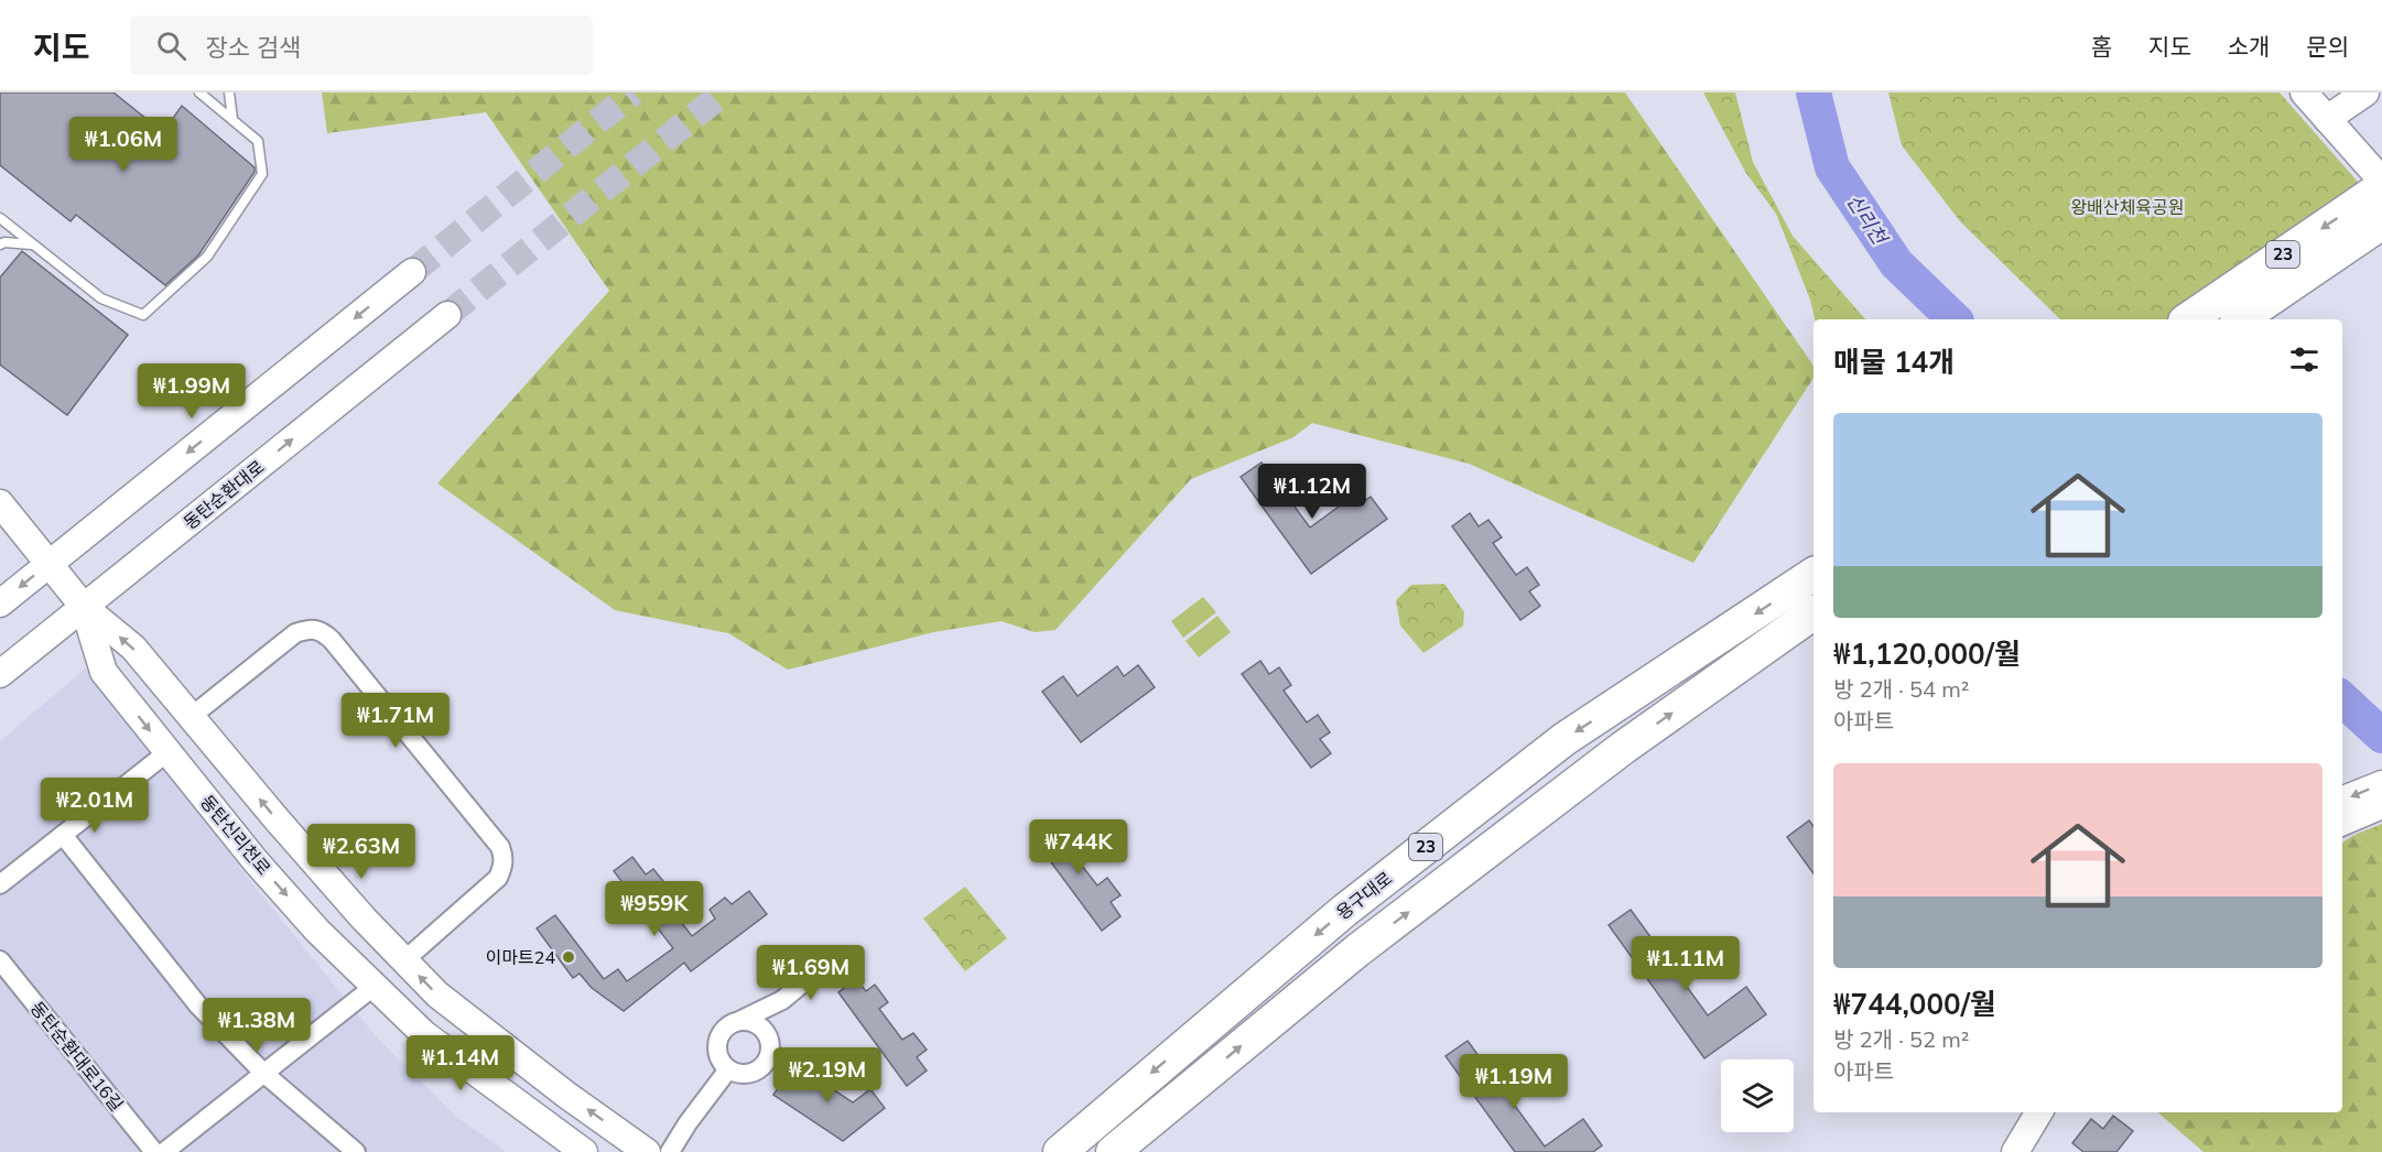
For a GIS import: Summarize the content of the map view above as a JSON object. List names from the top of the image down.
{
  "streets": {
    "highway": ["23", "용구대로"],
    "main road": ["동탄순환대로", "동탄신리천로"],
    "street": ["동탄순환대로16길"]
  },
  "crossings": [
    ["동탄순환대로", "동탄신리천로"]
  ],
  "water": ["신리천"],
  "parks": ["왕배산체육공원"],
  "places": ["이마트24"],
  "page": {
    "header": "지도",
    "search": "장소 검색",
    "nav": [
      "홈",
      "지도",
      "소개",
      "문의"
    ],
    "price": [
      "₩1.06M",
      "₩1.99M",
      "₩1.12M",
      "₩1.71M",
      "₩2.01M",
      "₩744K",
      "₩2.63M",
      "₩959K",
      "₩1.11M",
      "₩1.69M",
      "₩1.38M",
      "₩1.14M",
      "₩2.19M",
      "₩1.19M"
    ],
    "heading": "매물 14개",
    "list": [
      {
        "name": "₩1,120,000/월",
        "note": "방 2개 · 54 m² · 아파트"
      },
      {
        "name": "₩744,000/월",
        "note": "방 2개 · 52 m² · 아파트"
      }
    ]
  }
}
